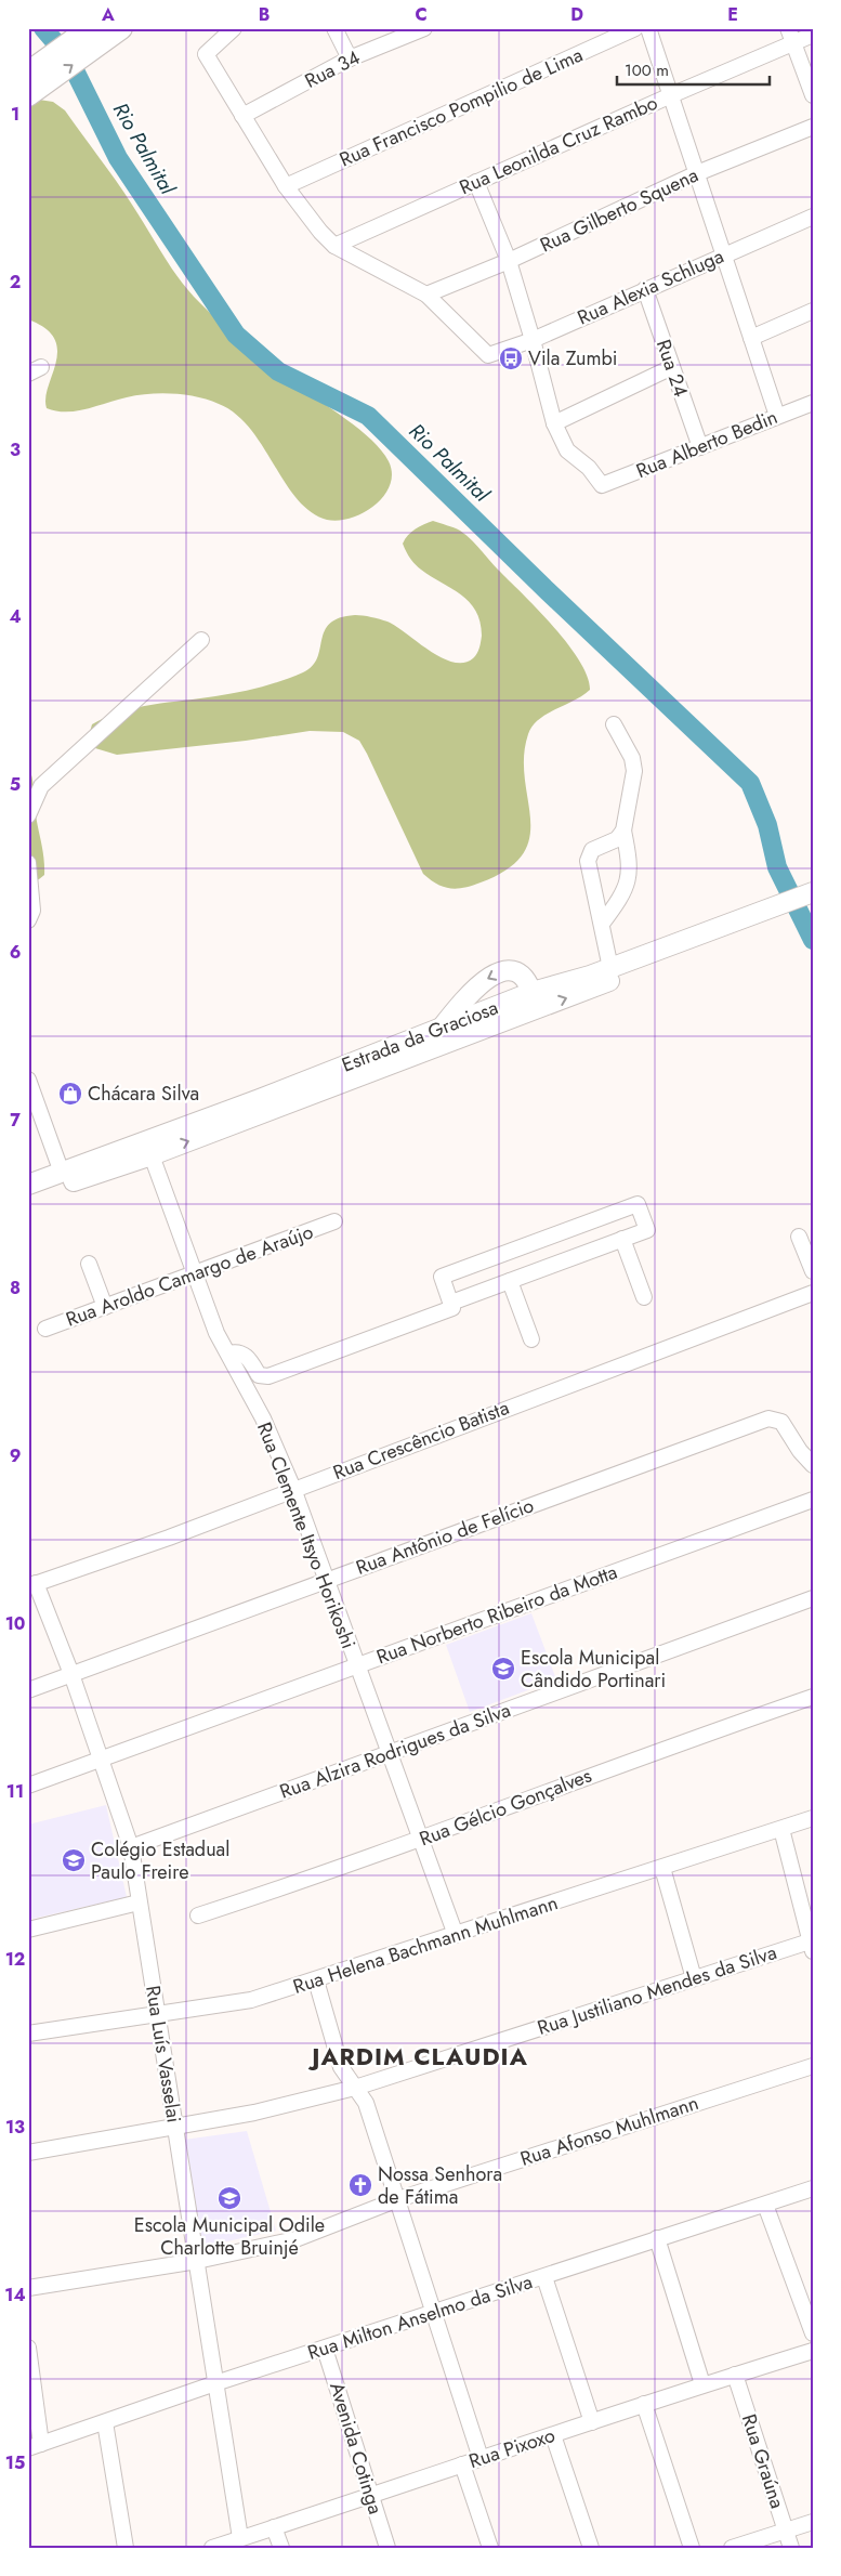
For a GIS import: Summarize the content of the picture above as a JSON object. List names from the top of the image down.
{
  "streets": {
    "main road": ["Estrada da Graciosa"],
    "street": [
      "Rua 34",
      "Rua Francisco Pompilio de Lima",
      "Rua Leonilda Cruz Rambo",
      "Rua Gilberto Squena",
      "Rua Alexia Schluga",
      "Rua 24",
      "Rua Alberto Bedin",
      "Rua Aroldo Camargo de Araújo",
      "Rua Crescêncio Batista",
      "Rua Clemente Itsyo Horikoshi",
      "Rua Antônio de Felício",
      "Rua Norberto Ribeiro da Motta",
      "Rua Alzira Rodrigues da Silva",
      "Rua Gélcio Gonçalves",
      "Rua Helena Bachmann Muhlmann",
      "Rua Justiliano Mendes da Silva",
      "Rua Luís Vasselai",
      "Rua Afonso Muhlmann",
      "Rua Milton Anselmo da Silva",
      "Avenida Cotinga",
      "Rua Pixoxo",
      "Rua Graúna"
    ]
  },
  "crossings": [
    ["Rua Gilberto Squena", "Rua Alexia Schluga"],
    ["Rua Alexia Schluga", "Rua 24"],
    ["Rua 24", "Rua Alberto Bedin"],
    ["Estrada da Graciosa", "Rua Clemente Itsyo Horikoshi"],
    ["Rua Aroldo Camargo de Araújo", "Rua Clemente Itsyo Horikoshi"],
    ["Rua Crescêncio Batista", "Rua Clemente Itsyo Horikoshi"],
    ["Rua Crescêncio Batista", "Rua Luís Vasselai"],
    ["Rua Clemente Itsyo Horikoshi", "Rua Antônio de Felício"],
    ["Rua Clemente Itsyo Horikoshi", "Rua Norberto Ribeiro da Motta"],
    ["Rua Clemente Itsyo Horikoshi", "Rua Alzira Rodrigues da Silva"],
    ["Rua Clemente Itsyo Horikoshi", "Rua Gélcio Gonçalves"],
    ["Rua Clemente Itsyo Horikoshi", "Rua Helena Bachmann Muhlmann"],
    ["Rua Antônio de Felício", "Rua Luís Vasselai"],
    ["Rua Norberto Ribeiro da Motta", "Rua Luís Vasselai"],
    ["Rua Alzira Rodrigues da Silva", "Rua Luís Vasselai"],
    ["Rua Helena Bachmann Muhlmann", "Rua Luís Vasselai"],
    ["Rua Justiliano Mendes da Silva", "Rua Luís Vasselai"],
    ["Rua Luís Vasselai", "Rua Afonso Muhlmann"],
    ["Rua Luís Vasselai", "Rua Milton Anselmo da Silva"],
    ["Rua Luís Vasselai", "Rua Pixoxo"],
    ["Rua Milton Anselmo da Silva", "Avenida Cotinga"],
    ["Avenida Cotinga", "Rua Pixoxo"],
    ["Rua Pixoxo", "Rua Graúna"]
  ],
  "districts": ["JARDIM CLAUDIA"],
  "water": ["Rio Palmital"],
  "places": {
    "bus stop": ["Vila Zumbi"],
    "shop": ["Chácara Silva"],
    "school or university": ["Escola Municipal Cândido Portinari", "Colégio Estadual Paulo Freire", "Escola Municipal Odile Charlotte Bruinjé"],
    "church": ["Nossa Senhora de Fátima"]
  },
  "scale_bar": "100 m",
  "grid": {
    "columns": [
      "A",
      "B",
      "C",
      "D",
      "E"
    ],
    "rows": [
      "1",
      "2",
      "3",
      "4",
      "5",
      "6",
      "7",
      "8",
      "9",
      "10",
      "11",
      "12",
      "13",
      "14",
      "15"
    ]
  }
}
